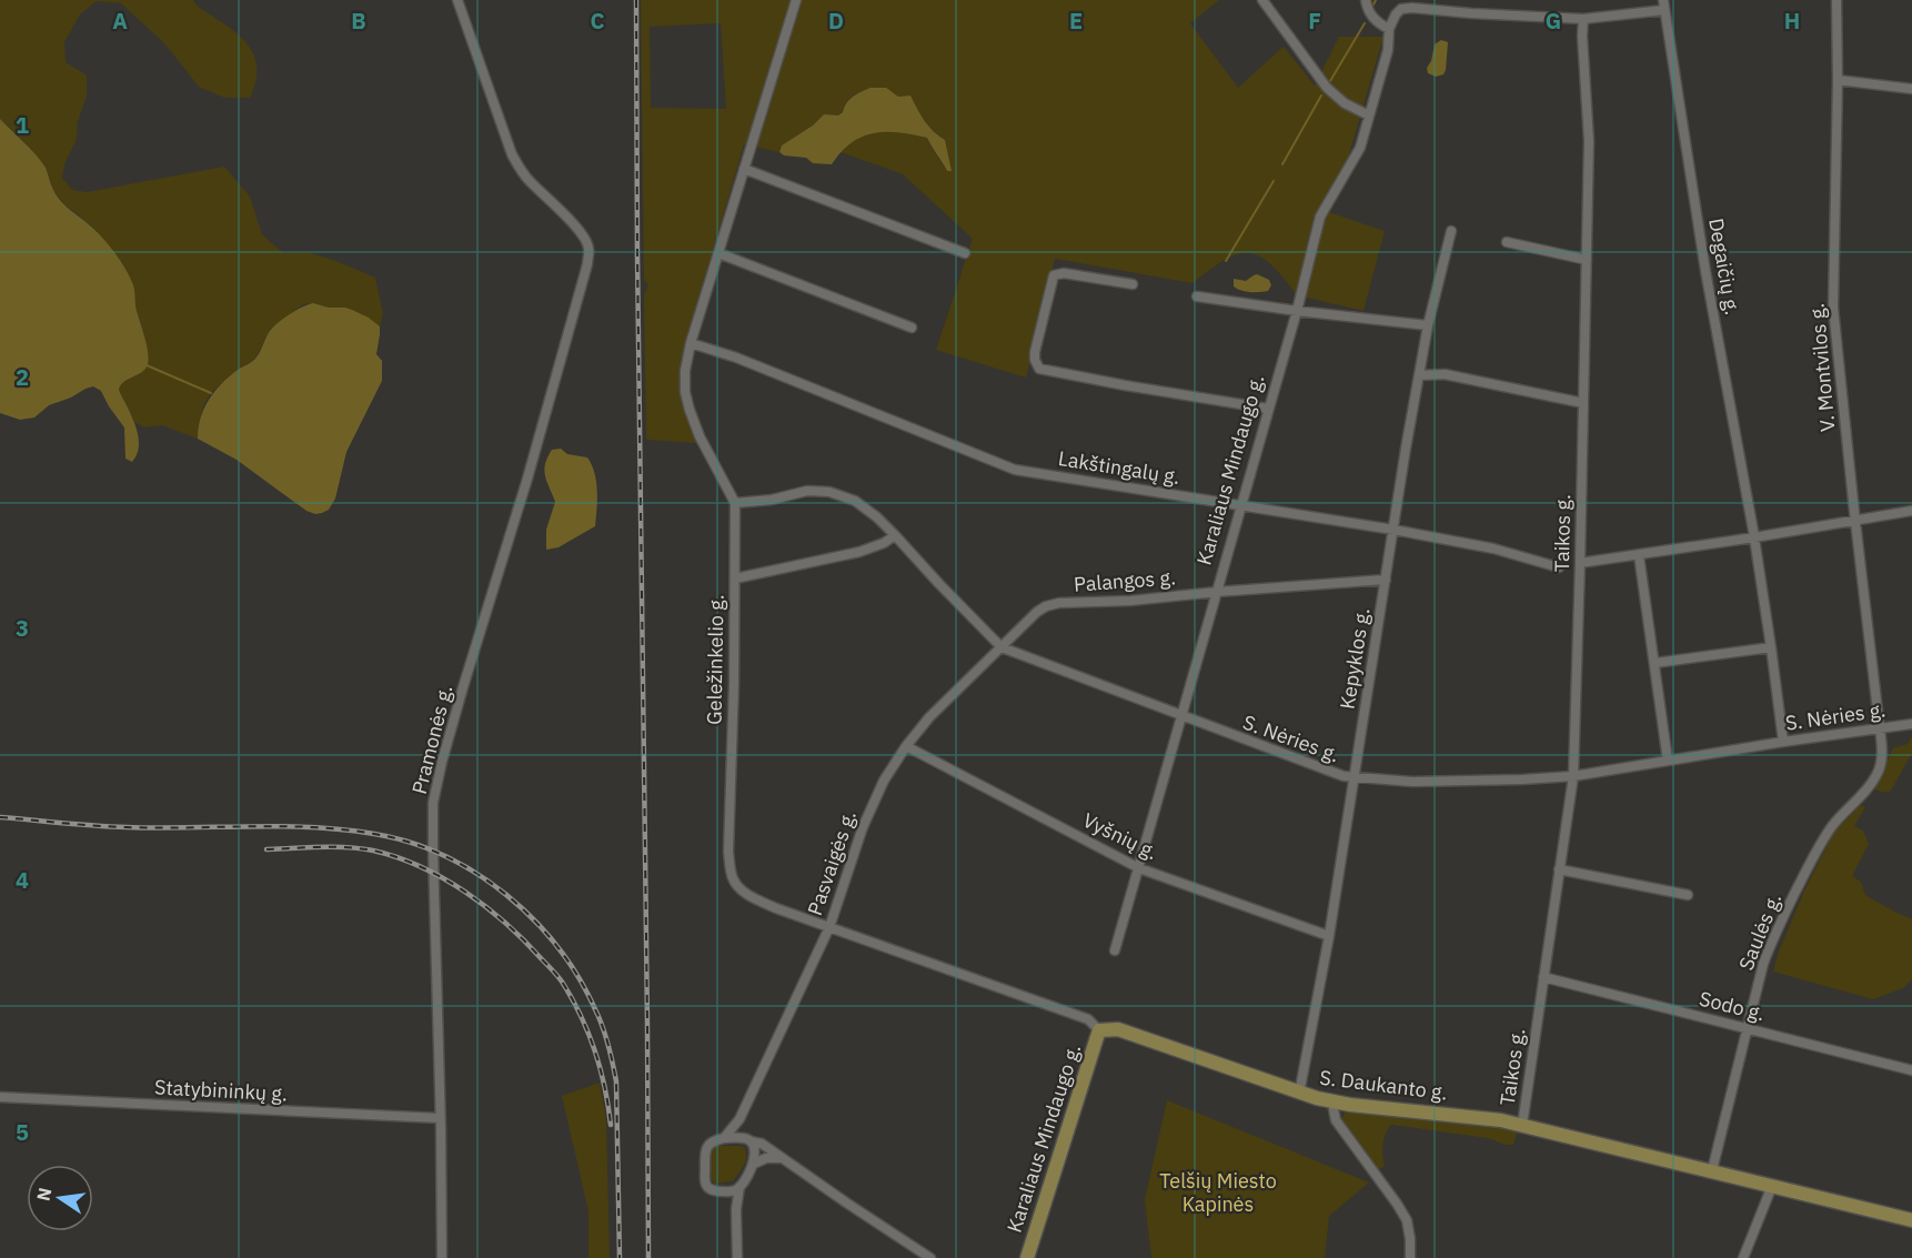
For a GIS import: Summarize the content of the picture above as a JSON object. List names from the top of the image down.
{
  "streets": {
    "main road": ["Karaliaus Mindaugo g.", "S. Daukanto g."],
    "street": [
      "Degaičių g.",
      "V. Montvilos g.",
      "Lakštingalų g.",
      "Taikos g.",
      "Palangos g.",
      "Kepyklos g.",
      "Geležinkelio g.",
      "S. Nėries g.",
      "Pramonės g.",
      "Vyšnių g.",
      "Pasvaigės g.",
      "Saulės g.",
      "Sodo g.",
      "Statybininkų g."
    ]
  },
  "crossings": [
    ["Degaičių g.", "S. Nėries g."],
    ["V. Montvilos g.", "S. Nėries g."],
    ["V. Montvilos g.", "Saulės g."],
    ["Lakštingalų g.", "Karaliaus Mindaugo g."],
    ["Lakštingalų g.", "Kepyklos g."],
    ["Lakštingalų g.", "Geležinkelio g."],
    ["Karaliaus Mindaugo g.", "Taikos g."],
    ["Karaliaus Mindaugo g.", "Palangos g."],
    ["Karaliaus Mindaugo g.", "S. Nėries g."],
    ["Karaliaus Mindaugo g.", "Vyšnių g."],
    ["Karaliaus Mindaugo g.", "S. Daukanto g."],
    ["Taikos g.", "S. Nėries g."],
    ["Taikos g.", "Sodo g."],
    ["Taikos g.", "S. Daukanto g."],
    ["Palangos g.", "Kepyklos g."],
    ["Palangos g.", "S. Nėries g."],
    ["Palangos g.", "Pasvaigės g."],
    ["Kepyklos g.", "S. Nėries g."],
    ["Kepyklos g.", "Vyšnių g."],
    ["Kepyklos g.", "S. Daukanto g."],
    ["Geležinkelio g.", "S. Nėries g."],
    ["Geležinkelio g.", "Pasvaigės g."],
    ["Geležinkelio g.", "S. Daukanto g."],
    ["S. Nėries g.", "Pasvaigės g."],
    ["S. Nėries g.", "Saulės g."],
    ["Pramonės g.", "Statybininkų g."],
    ["Vyšnių g.", "Pasvaigės g."],
    ["Pasvaigės g.", "S. Daukanto g."],
    ["Saulės g.", "Sodo g."],
    ["Saulės g.", "S. Daukanto g."]
  ],
  "parks": ["Telšių Miesto Kapinės"],
  "north": "left",
  "grid": {
    "columns": [
      "A",
      "B",
      "C",
      "D",
      "E",
      "F",
      "G",
      "H"
    ],
    "rows": [
      "1",
      "2",
      "3",
      "4",
      "5"
    ]
  }
}
